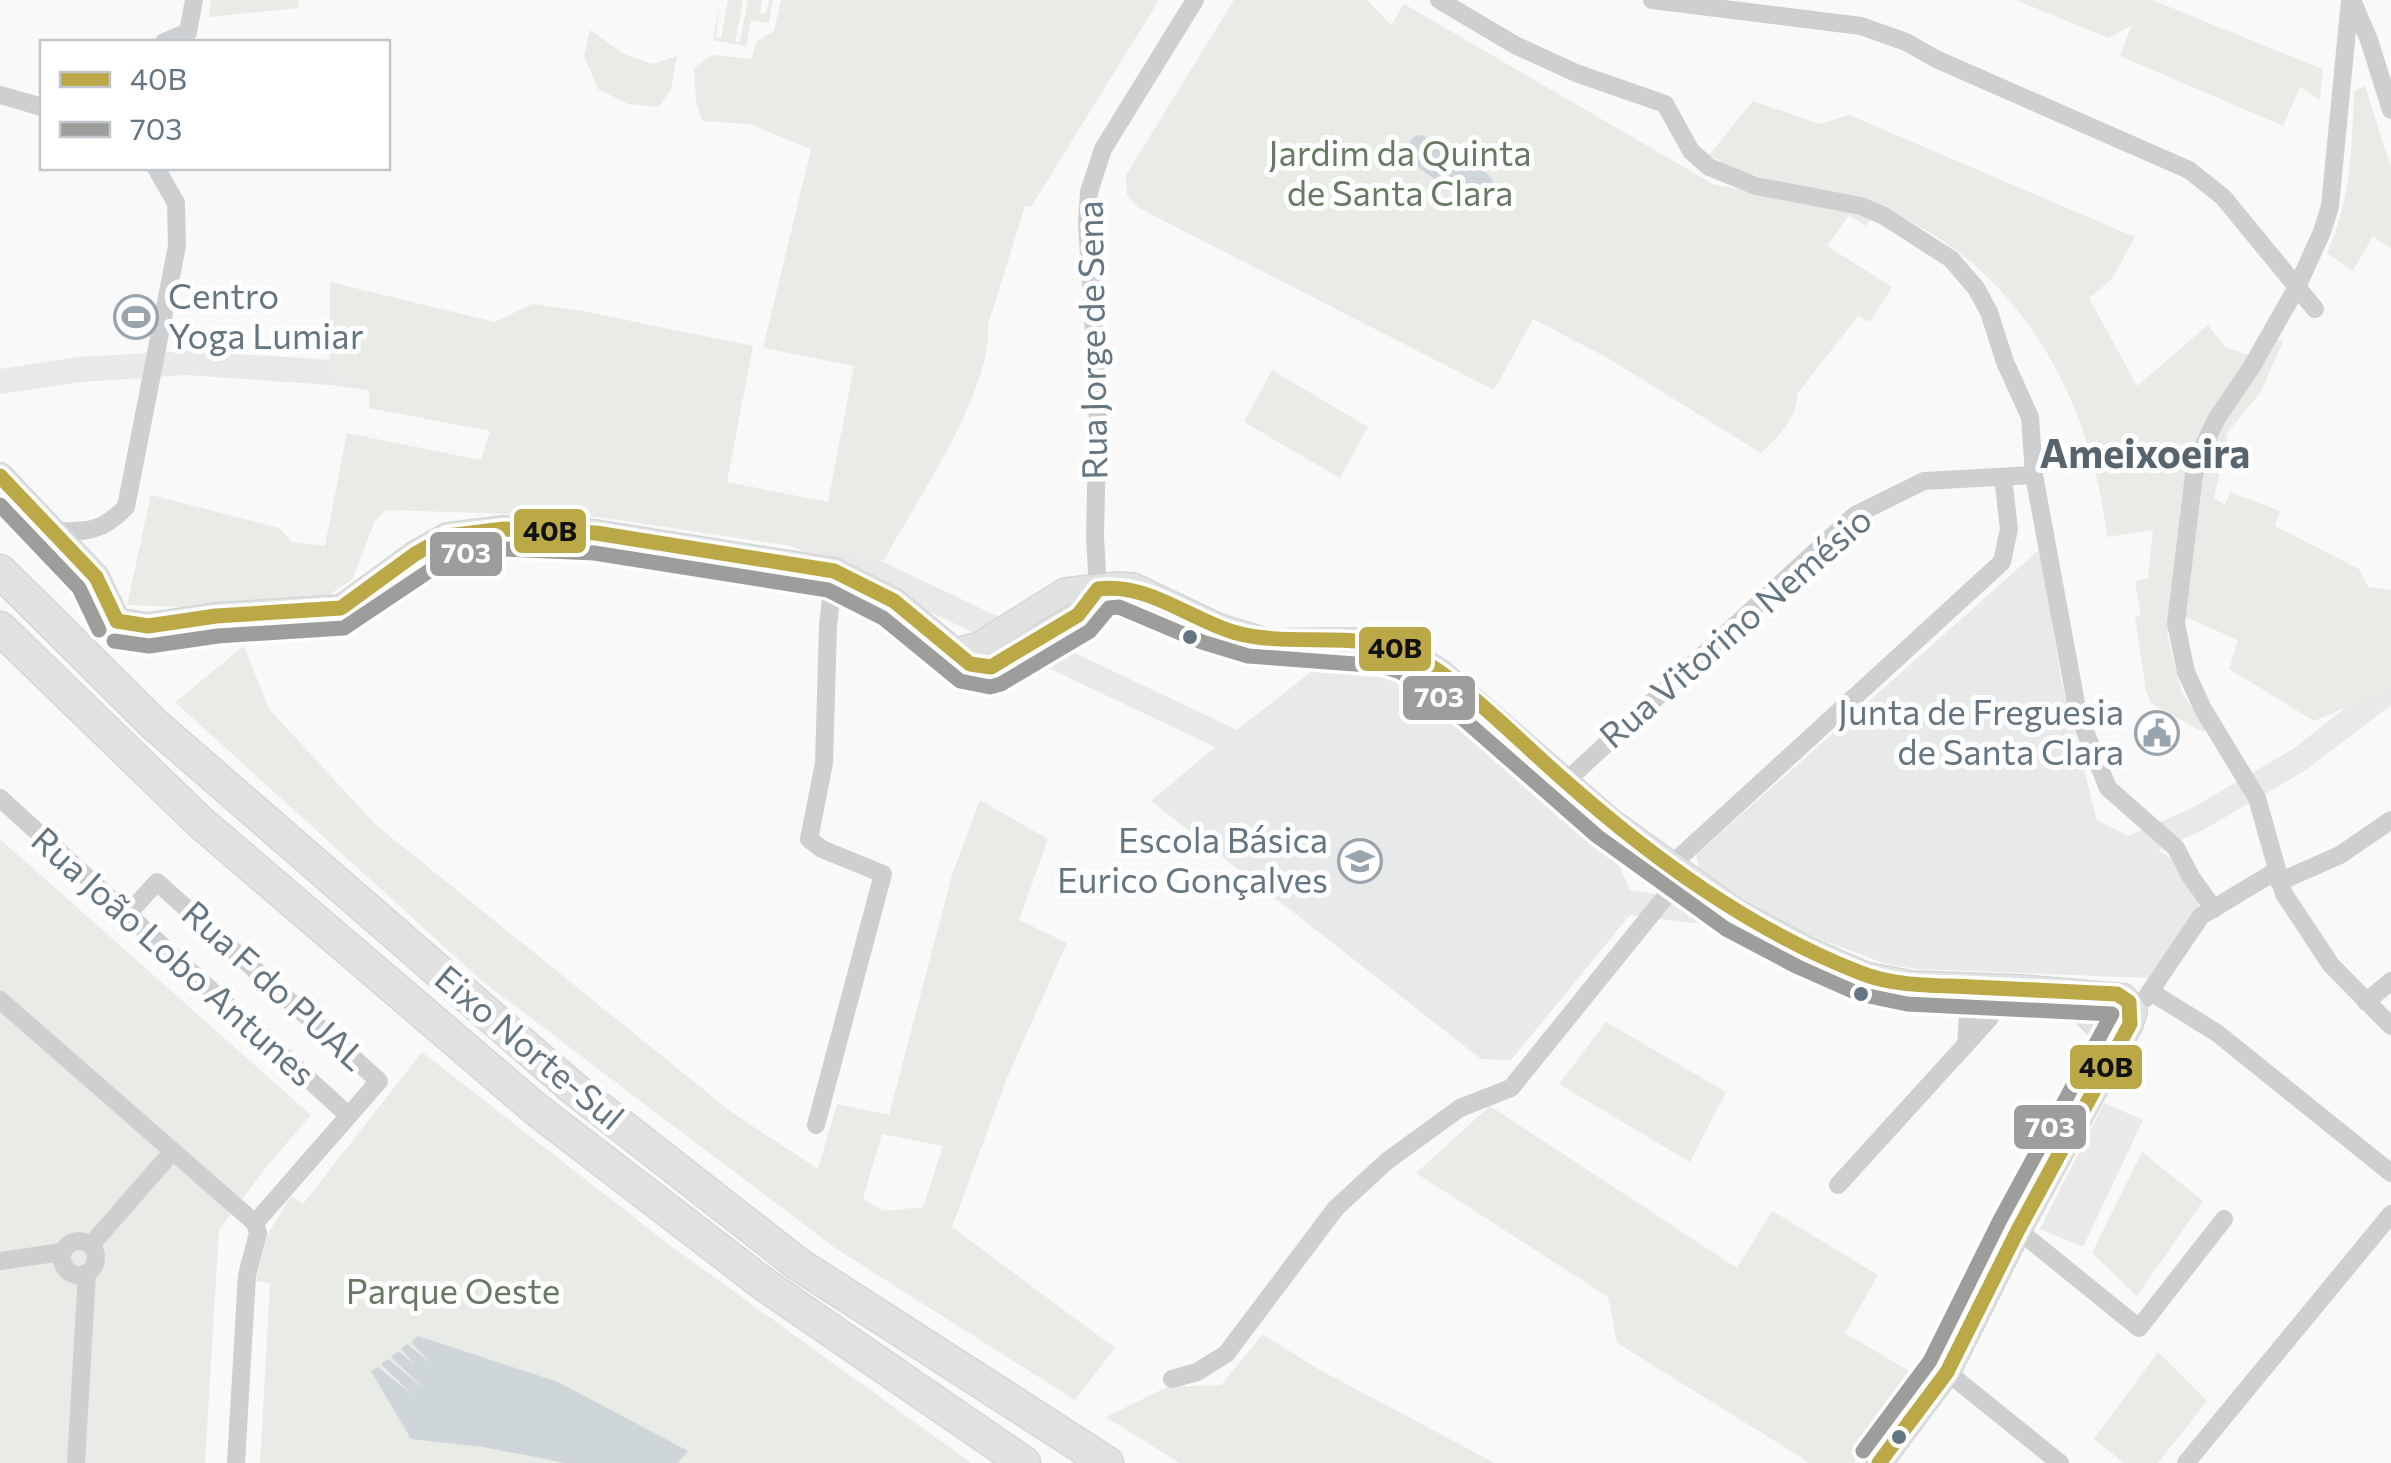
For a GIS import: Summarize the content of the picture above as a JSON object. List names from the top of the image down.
{
  "streets": {
    "highway": ["Eixo Norte-Sul"],
    "street": [
      "Rua Jorge de Sena",
      "Rua Vitorino Nemésio",
      "Rua João Lobo Antunes",
      "Rua F do PUAL"
    ]
  },
  "crossings": [
    ["Rua João Lobo Antunes", "Rua F do PUAL"]
  ],
  "districts": ["Ameixoeira"],
  "parks": ["Jardim da Quinta de Santa Clara", "Parque Oeste"],
  "places": {
    "sports": ["Centro Yoga Lumiar"],
    "public building": ["Junta de Freguesia de Santa Clara"],
    "school or university": ["Escola Básica Eurico Gonçalves"]
  },
  "lines": ["transit line 40B", "transit line 703"],
  "legend": ["40B", "703"]
}
